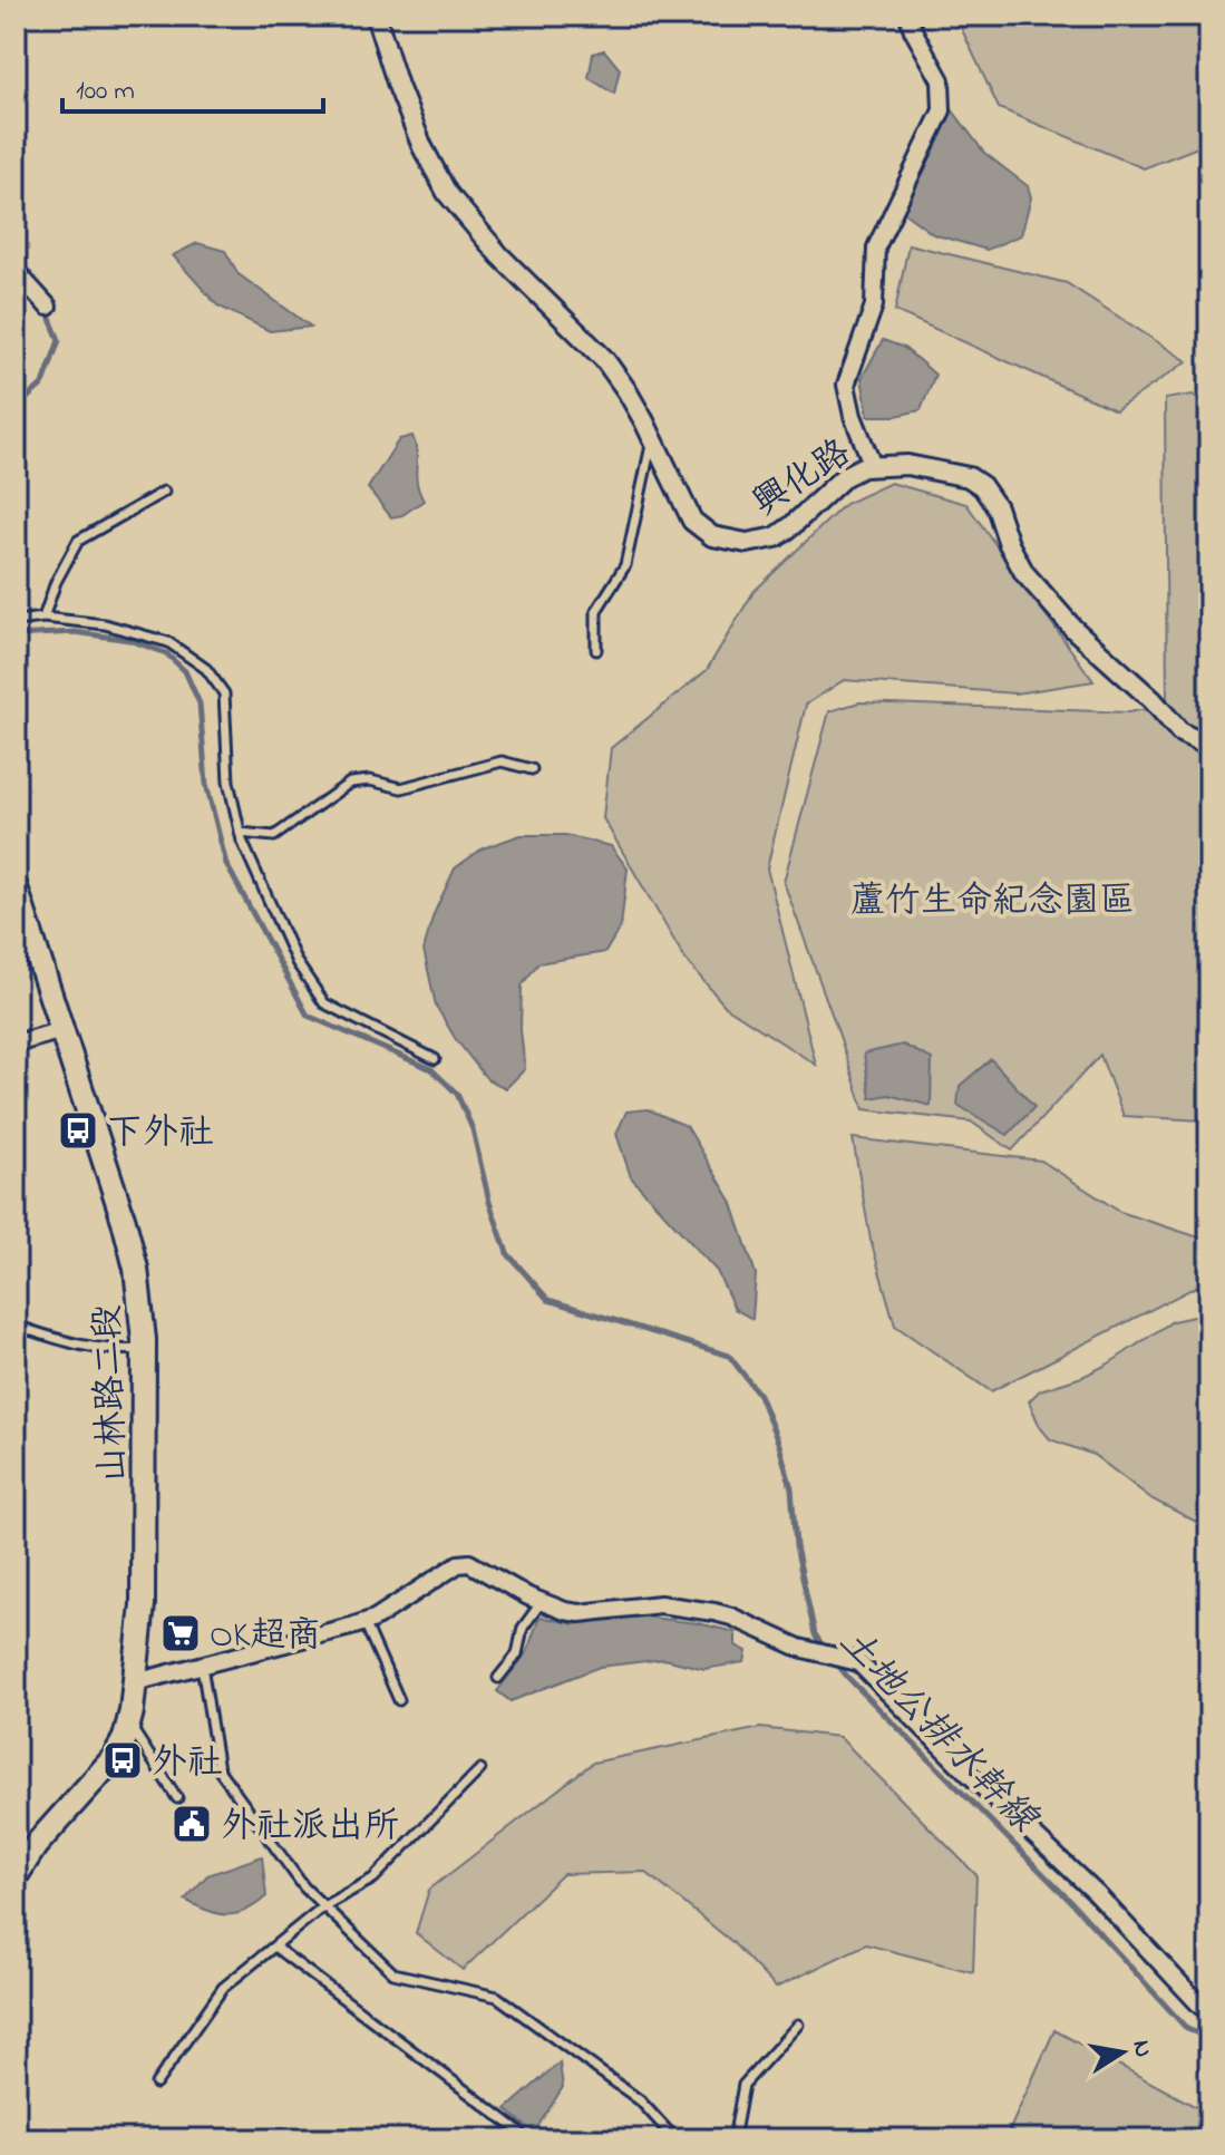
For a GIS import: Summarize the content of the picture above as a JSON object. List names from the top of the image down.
{
  "streets": {
    "main road": ["山林路二段"],
    "street": ["興化路"]
  },
  "water": ["土地公排水幹線"],
  "parks": ["蘆竹生命紀念園區"],
  "places": {
    "bus stop": ["下外社", "外社"],
    "supermarket": ["OK超商"],
    "public building": ["外社派出所"]
  },
  "scale_bar": "100 m",
  "north": "right"
}
